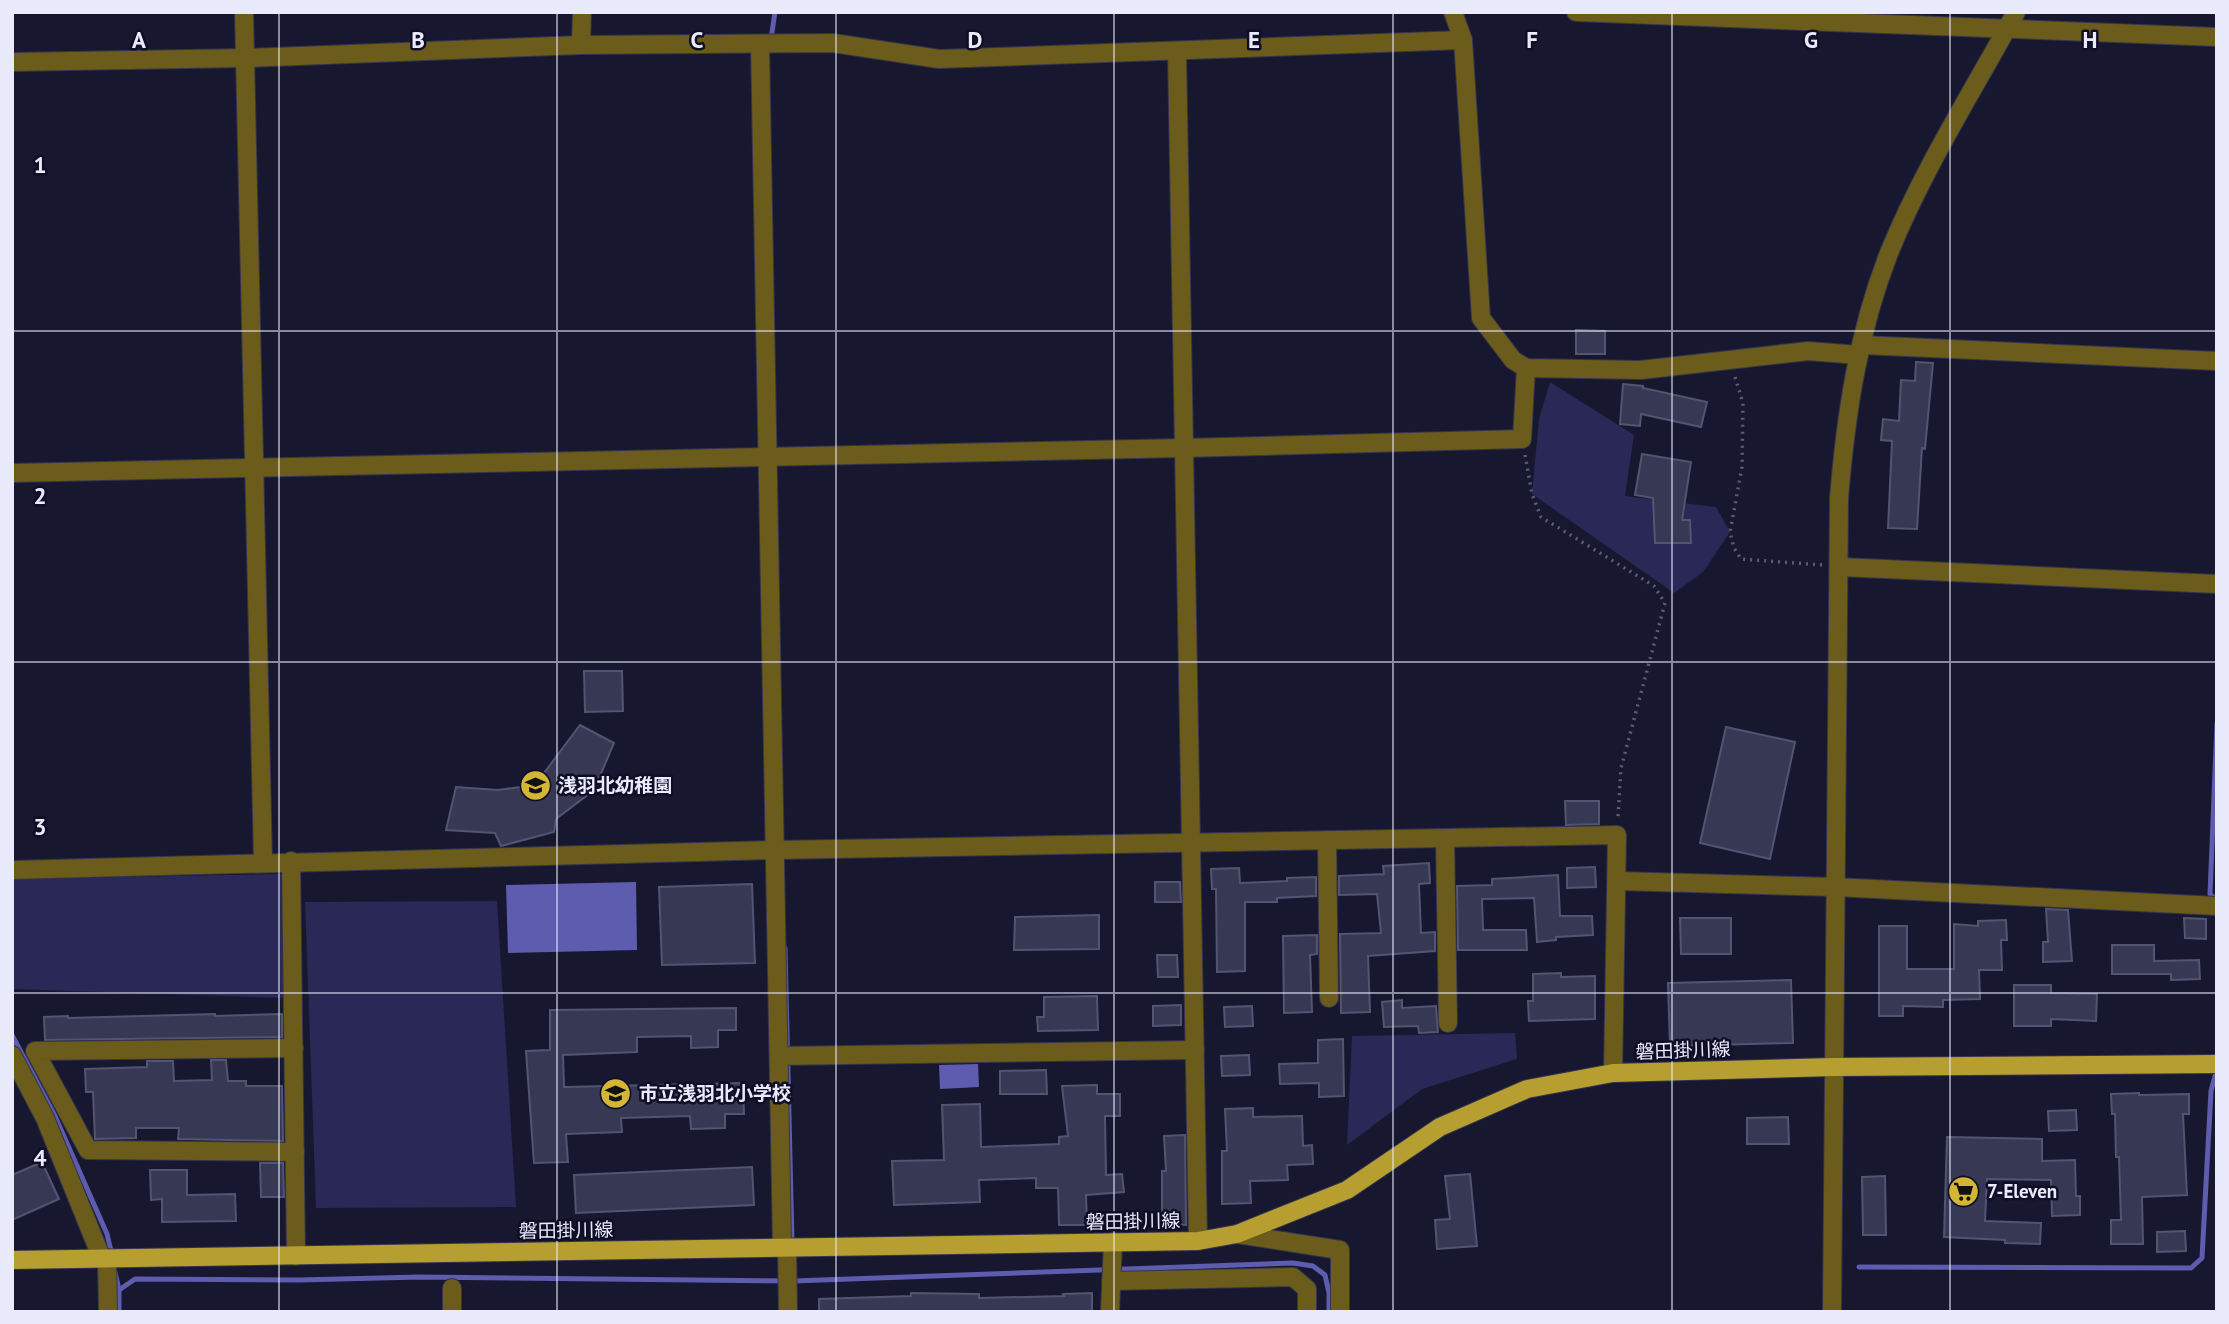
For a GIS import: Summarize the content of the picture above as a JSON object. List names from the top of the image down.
{
  "streets": {
    "main road": ["磐田掛川線"]
  },
  "places": {
    "school or university": ["浅羽北幼稚園", "市立浅羽北小学校"],
    "supermarket": ["7-Eleven"]
  },
  "grid": {
    "columns": [
      "A",
      "B",
      "C",
      "D",
      "E",
      "F",
      "G",
      "H"
    ],
    "rows": [
      "1",
      "2",
      "3",
      "4"
    ]
  }
}
